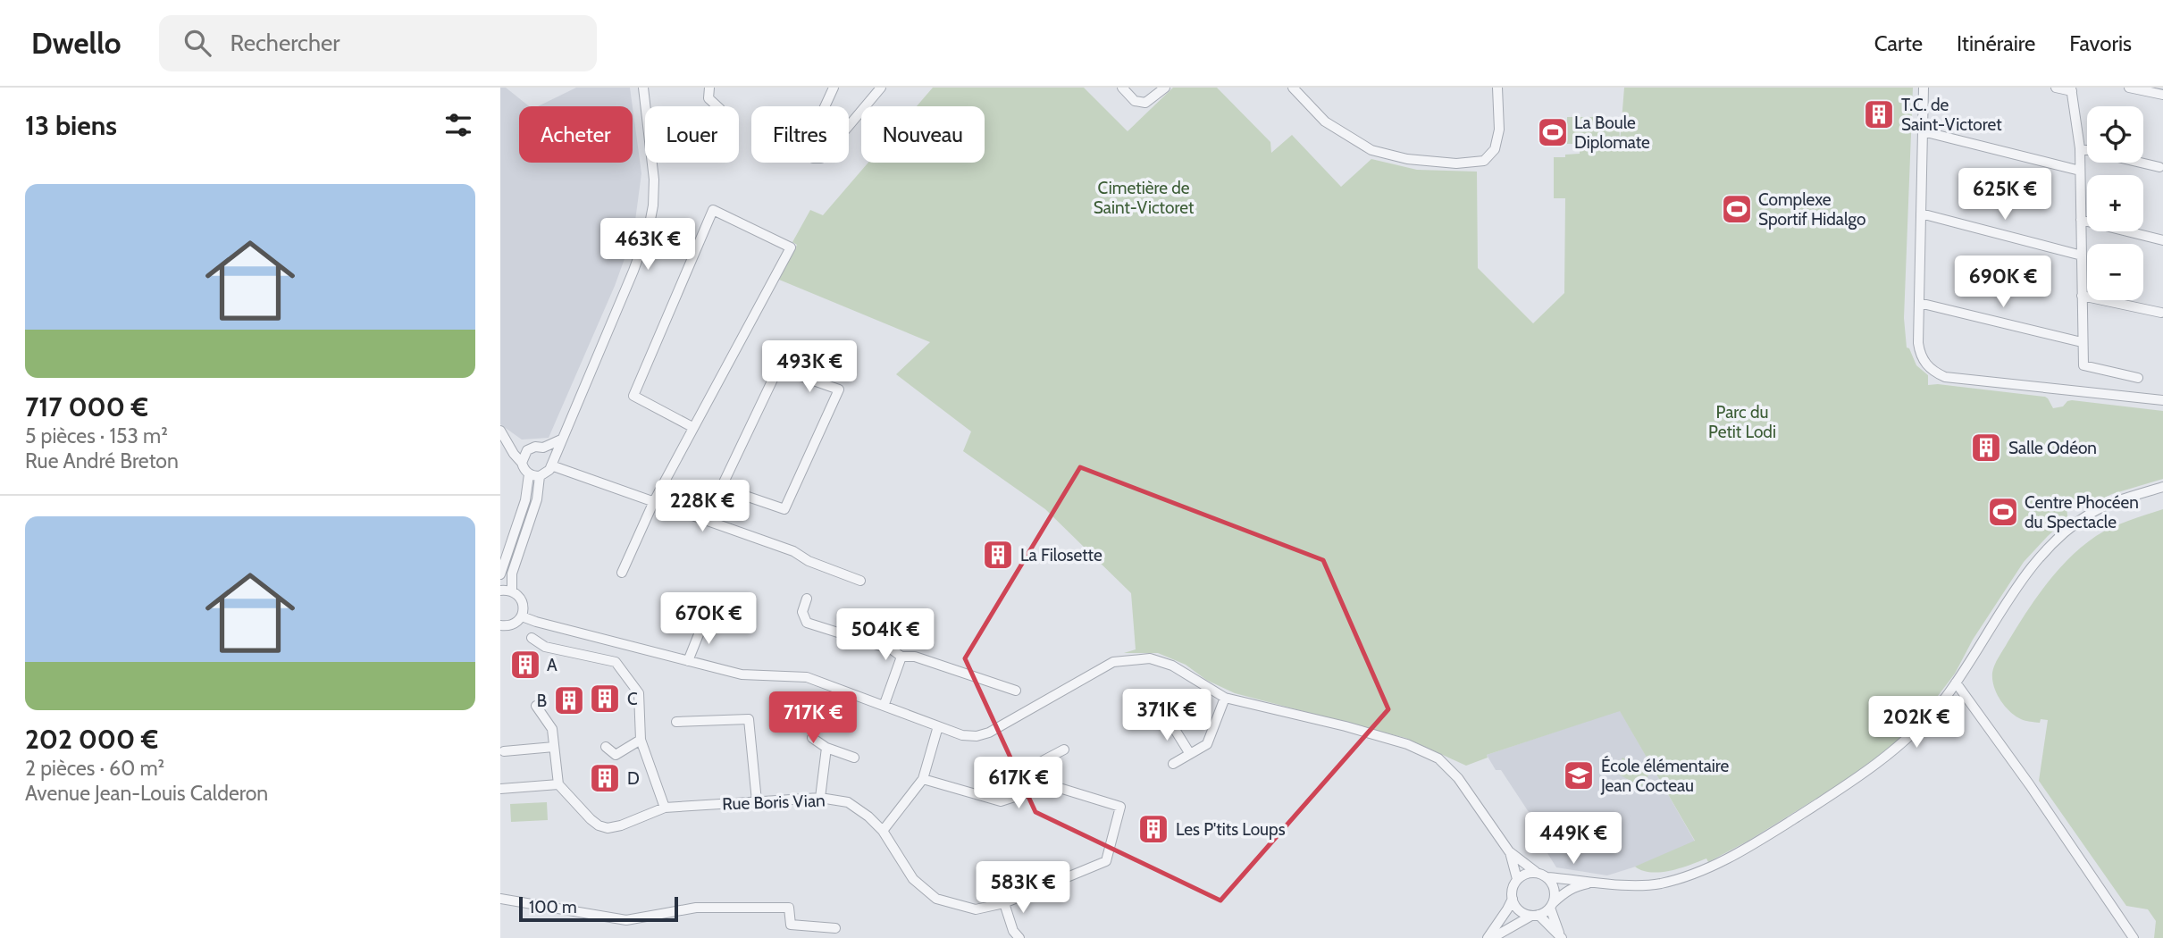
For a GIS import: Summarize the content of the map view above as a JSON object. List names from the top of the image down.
{
  "streets": {
    "street": ["Rue Boris Vian"]
  },
  "parks": ["Cimetière de Saint-Victoret", "Parc du Petit Lodi"],
  "places": {
    "building": [
      "T.C. de Saint-Victoret",
      "Salle Odéon",
      "La Filosette",
      "A",
      "C",
      "B",
      "D",
      "Les P'tits Loups"
    ],
    "sports": ["La Boule Diplomate", "Complexe Sportif Hidalgo", "Centre Phocéen du Spectacle"],
    "school or university": ["École élémentaire Jean Cocteau"]
  },
  "scale_bar": "100 m",
  "page": {
    "header": "Dwello",
    "search": "Rechercher",
    "nav": ["Carte", "Itinéraire", "Favoris"],
    "heading": "13 biens",
    "map_buttons": ["+", "−"],
    "chip": [
      "Acheter",
      "Louer",
      "Filtres",
      "Nouveau"
    ],
    "list": [
      {
        "name": "717 000 €",
        "note": "5 pièces · 153 m² · Rue André Breton"
      },
      {
        "name": "202 000 €",
        "note": "2 pièces · 60 m² · Avenue Jean-Louis Calderon"
      }
    ],
    "price": [
      "625K €",
      "463K €",
      "690K €",
      "493K €",
      "228K €",
      "670K €",
      "504K €",
      "371K €",
      "717K €",
      "202K €",
      "617K €",
      "449K €",
      "583K €"
    ],
    "scale": "100 m"
  }
}
